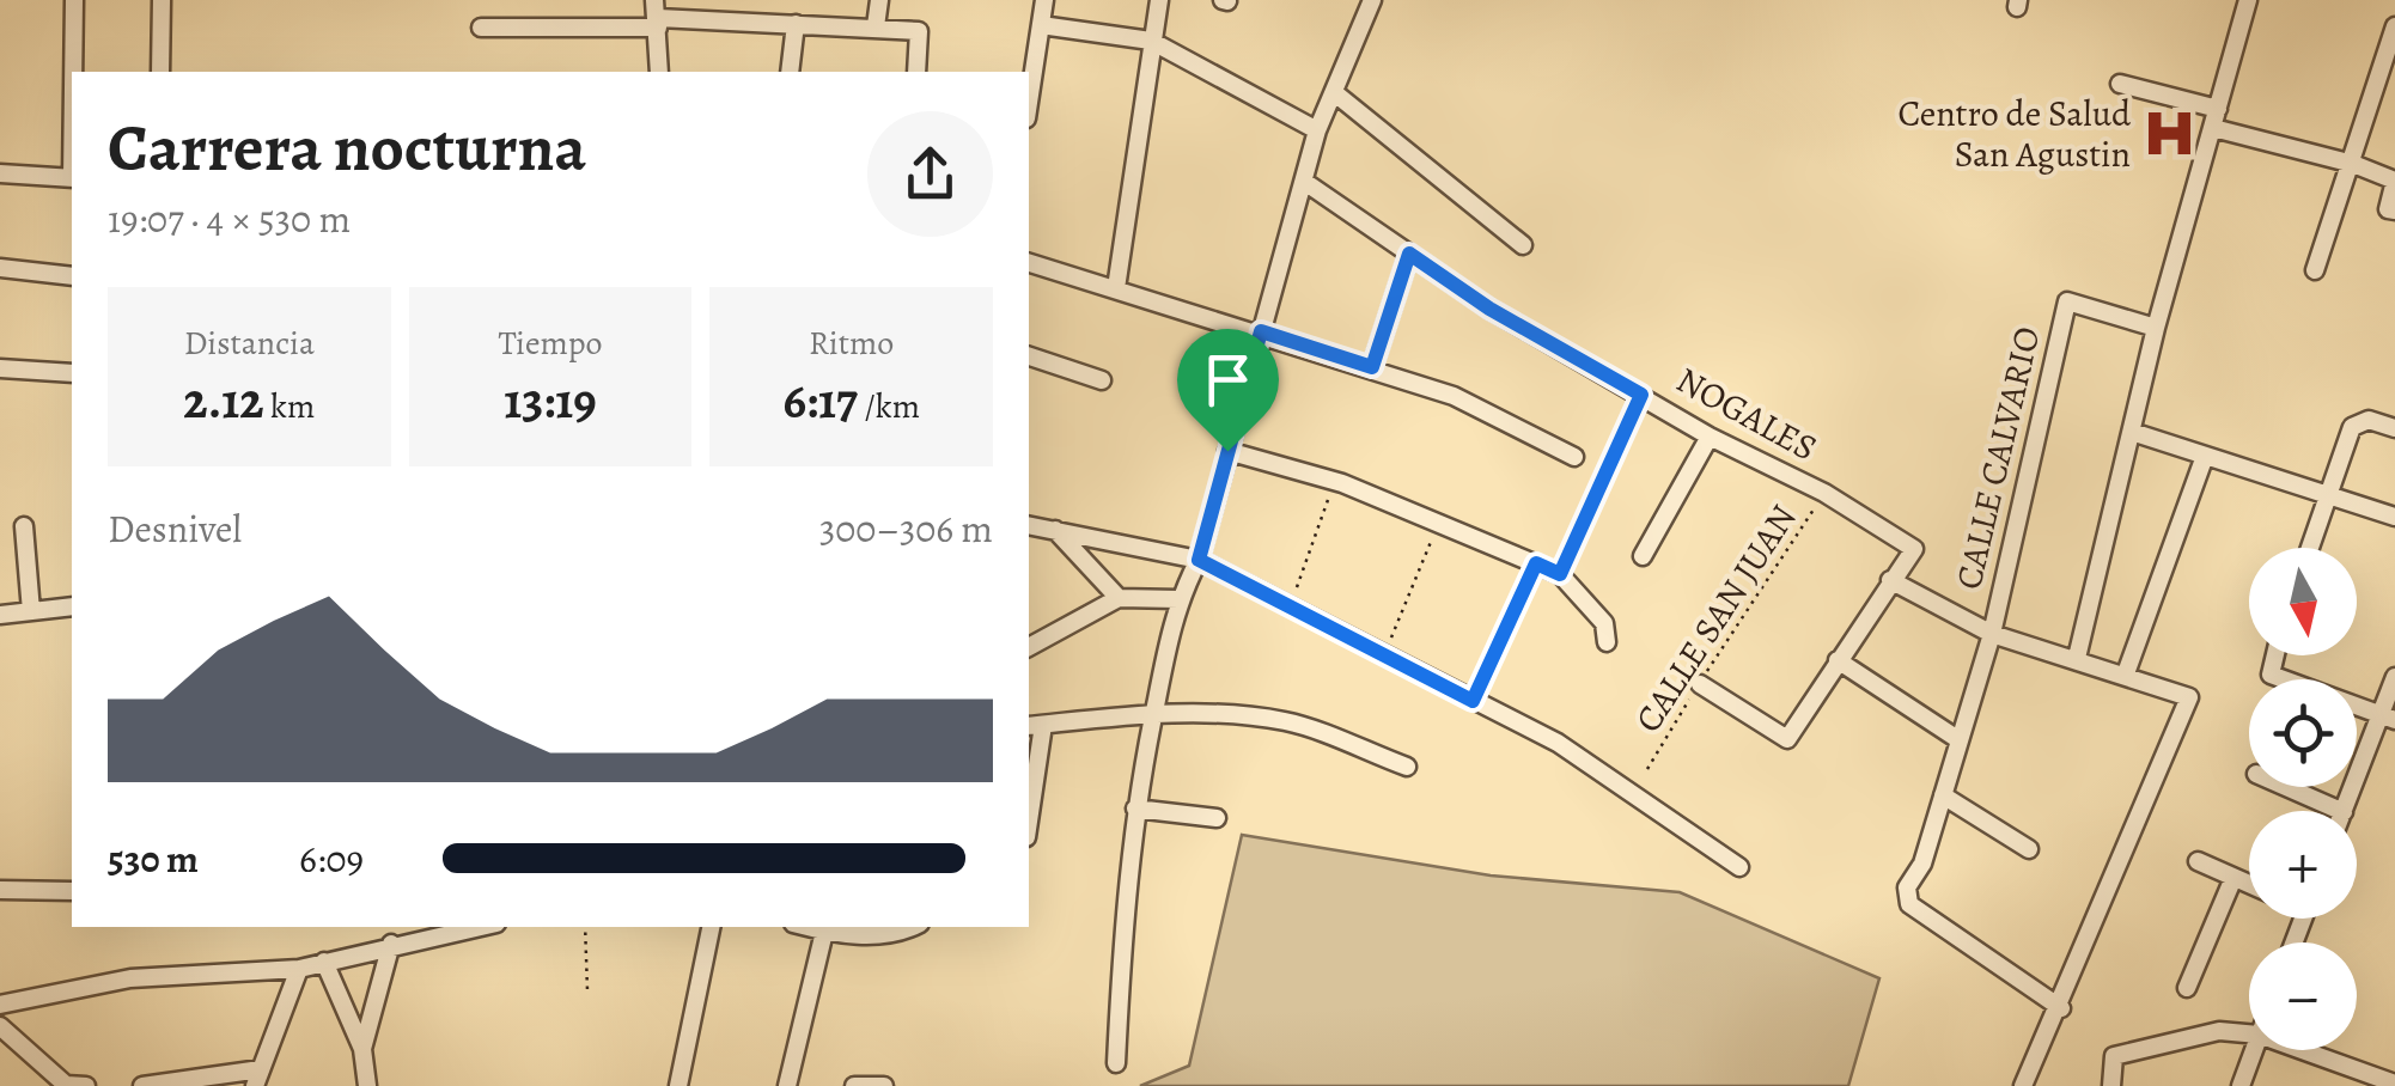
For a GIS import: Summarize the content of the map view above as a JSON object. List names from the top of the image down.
{
  "streets": {
    "street": ["NOGALES", "CALLE CALVARIO"],
    "path": ["CALLE SAN JUAN"]
  },
  "crossings": [
    ["NOGALES", "CALLE SAN JUAN"]
  ],
  "places": {
    "hospital": ["Centro de Salud San Agustin"]
  },
  "north": "bottom",
  "page": {
    "heading": ["Carrera nocturna", "19:07 · 4 × 530 m"],
    "stats": [
      ["Distancia", "2.12 km"],
      ["Tiempo", "13:19"],
      ["Ritmo", "6:17 /km"]
    ],
    "chart": ["Desnivel", "300–306 m"],
    "map_buttons": ["+", "−"],
    "list": [
      {
        "name": "530 m",
        "note": "6:09"
      }
    ]
  }
}
